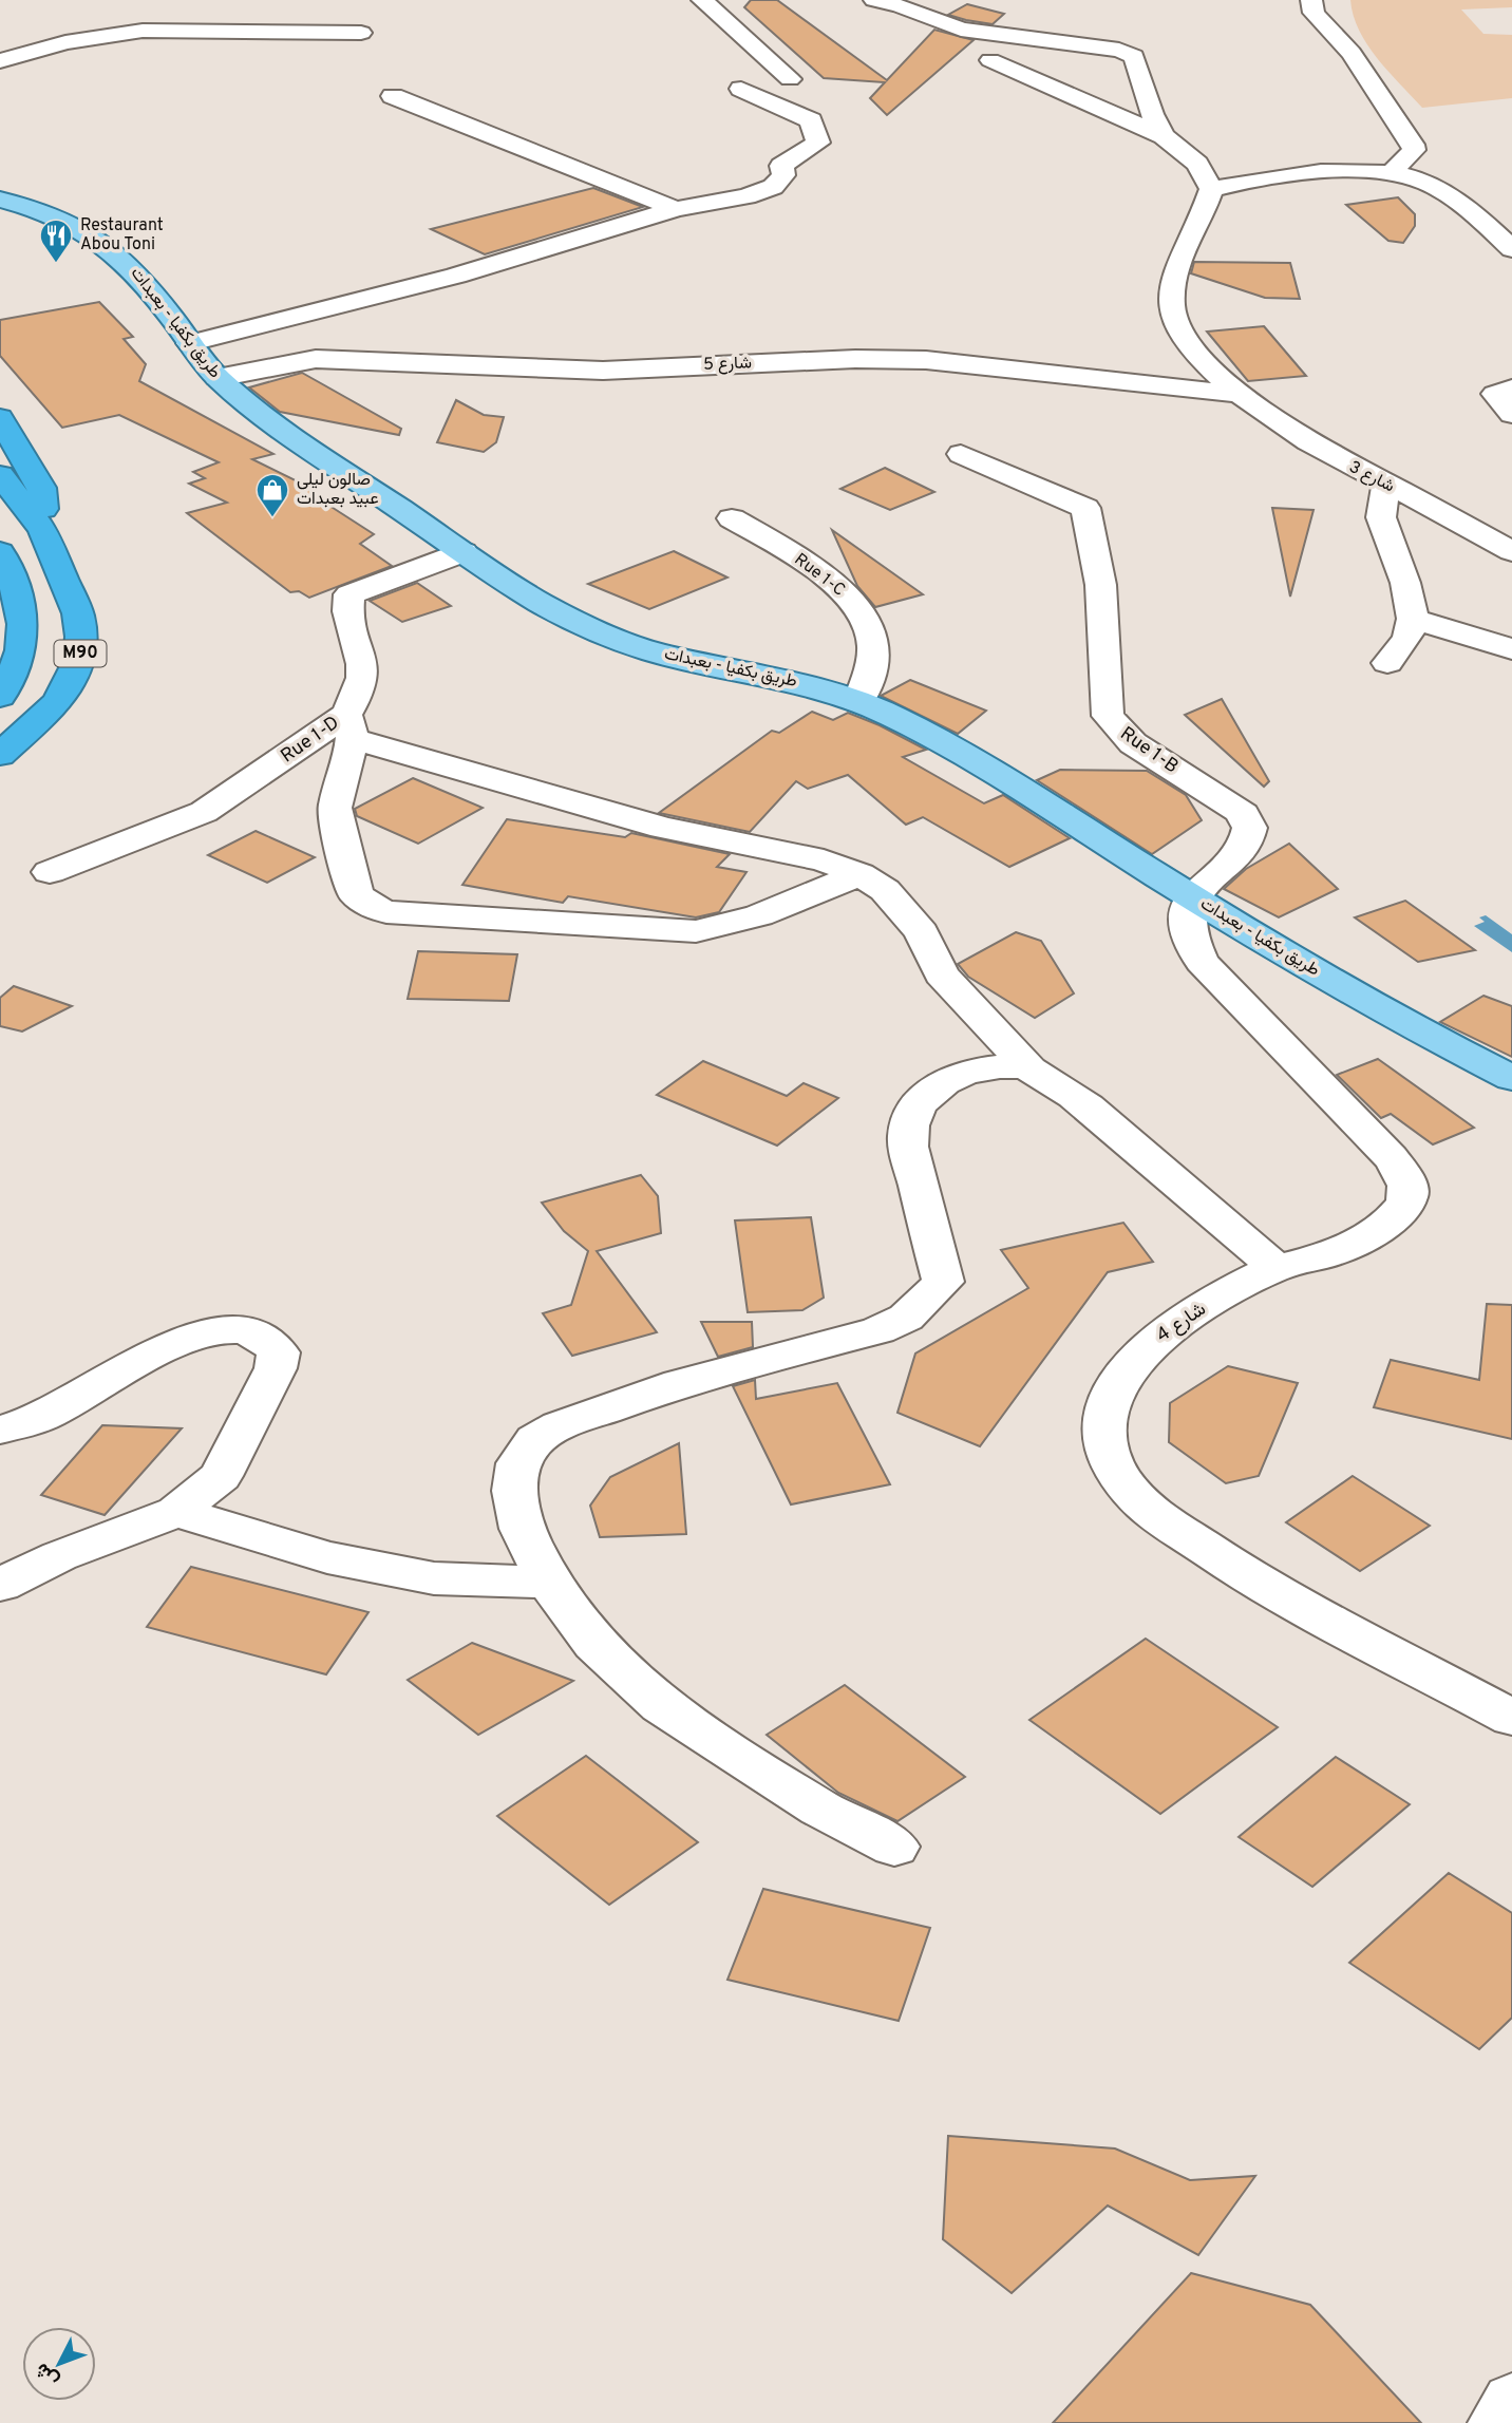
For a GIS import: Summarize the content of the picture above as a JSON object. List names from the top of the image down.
{
  "streets": {
    "highway": ["M90"],
    "main road": ["طريق بكفيا - بعبدات"],
    "street": [
      "شارع 5",
      "شارع 3",
      "Rue 1-C",
      "Rue 1-D",
      "Rue 1-B",
      "شارع 4"
    ]
  },
  "crossings": [
    ["طريق بكفيا - بعبدات", "شارع 5"],
    ["طريق بكفيا - بعبدات", "Rue 1-C"],
    ["طريق بكفيا - بعبدات", "Rue 1-D"],
    ["طريق بكفيا - بعبدات", "Rue 1-B"],
    ["طريق بكفيا - بعبدات", "شارع 4"],
    ["شارع 5", "شارع 3"],
    ["Rue 1-B", "شارع 4"]
  ],
  "places": {
    "restaurant": ["Restaurant Abou Toni"],
    "shop": ["صالون ليلى عبيد بعبدات"]
  },
  "north": "bottom left"
}
